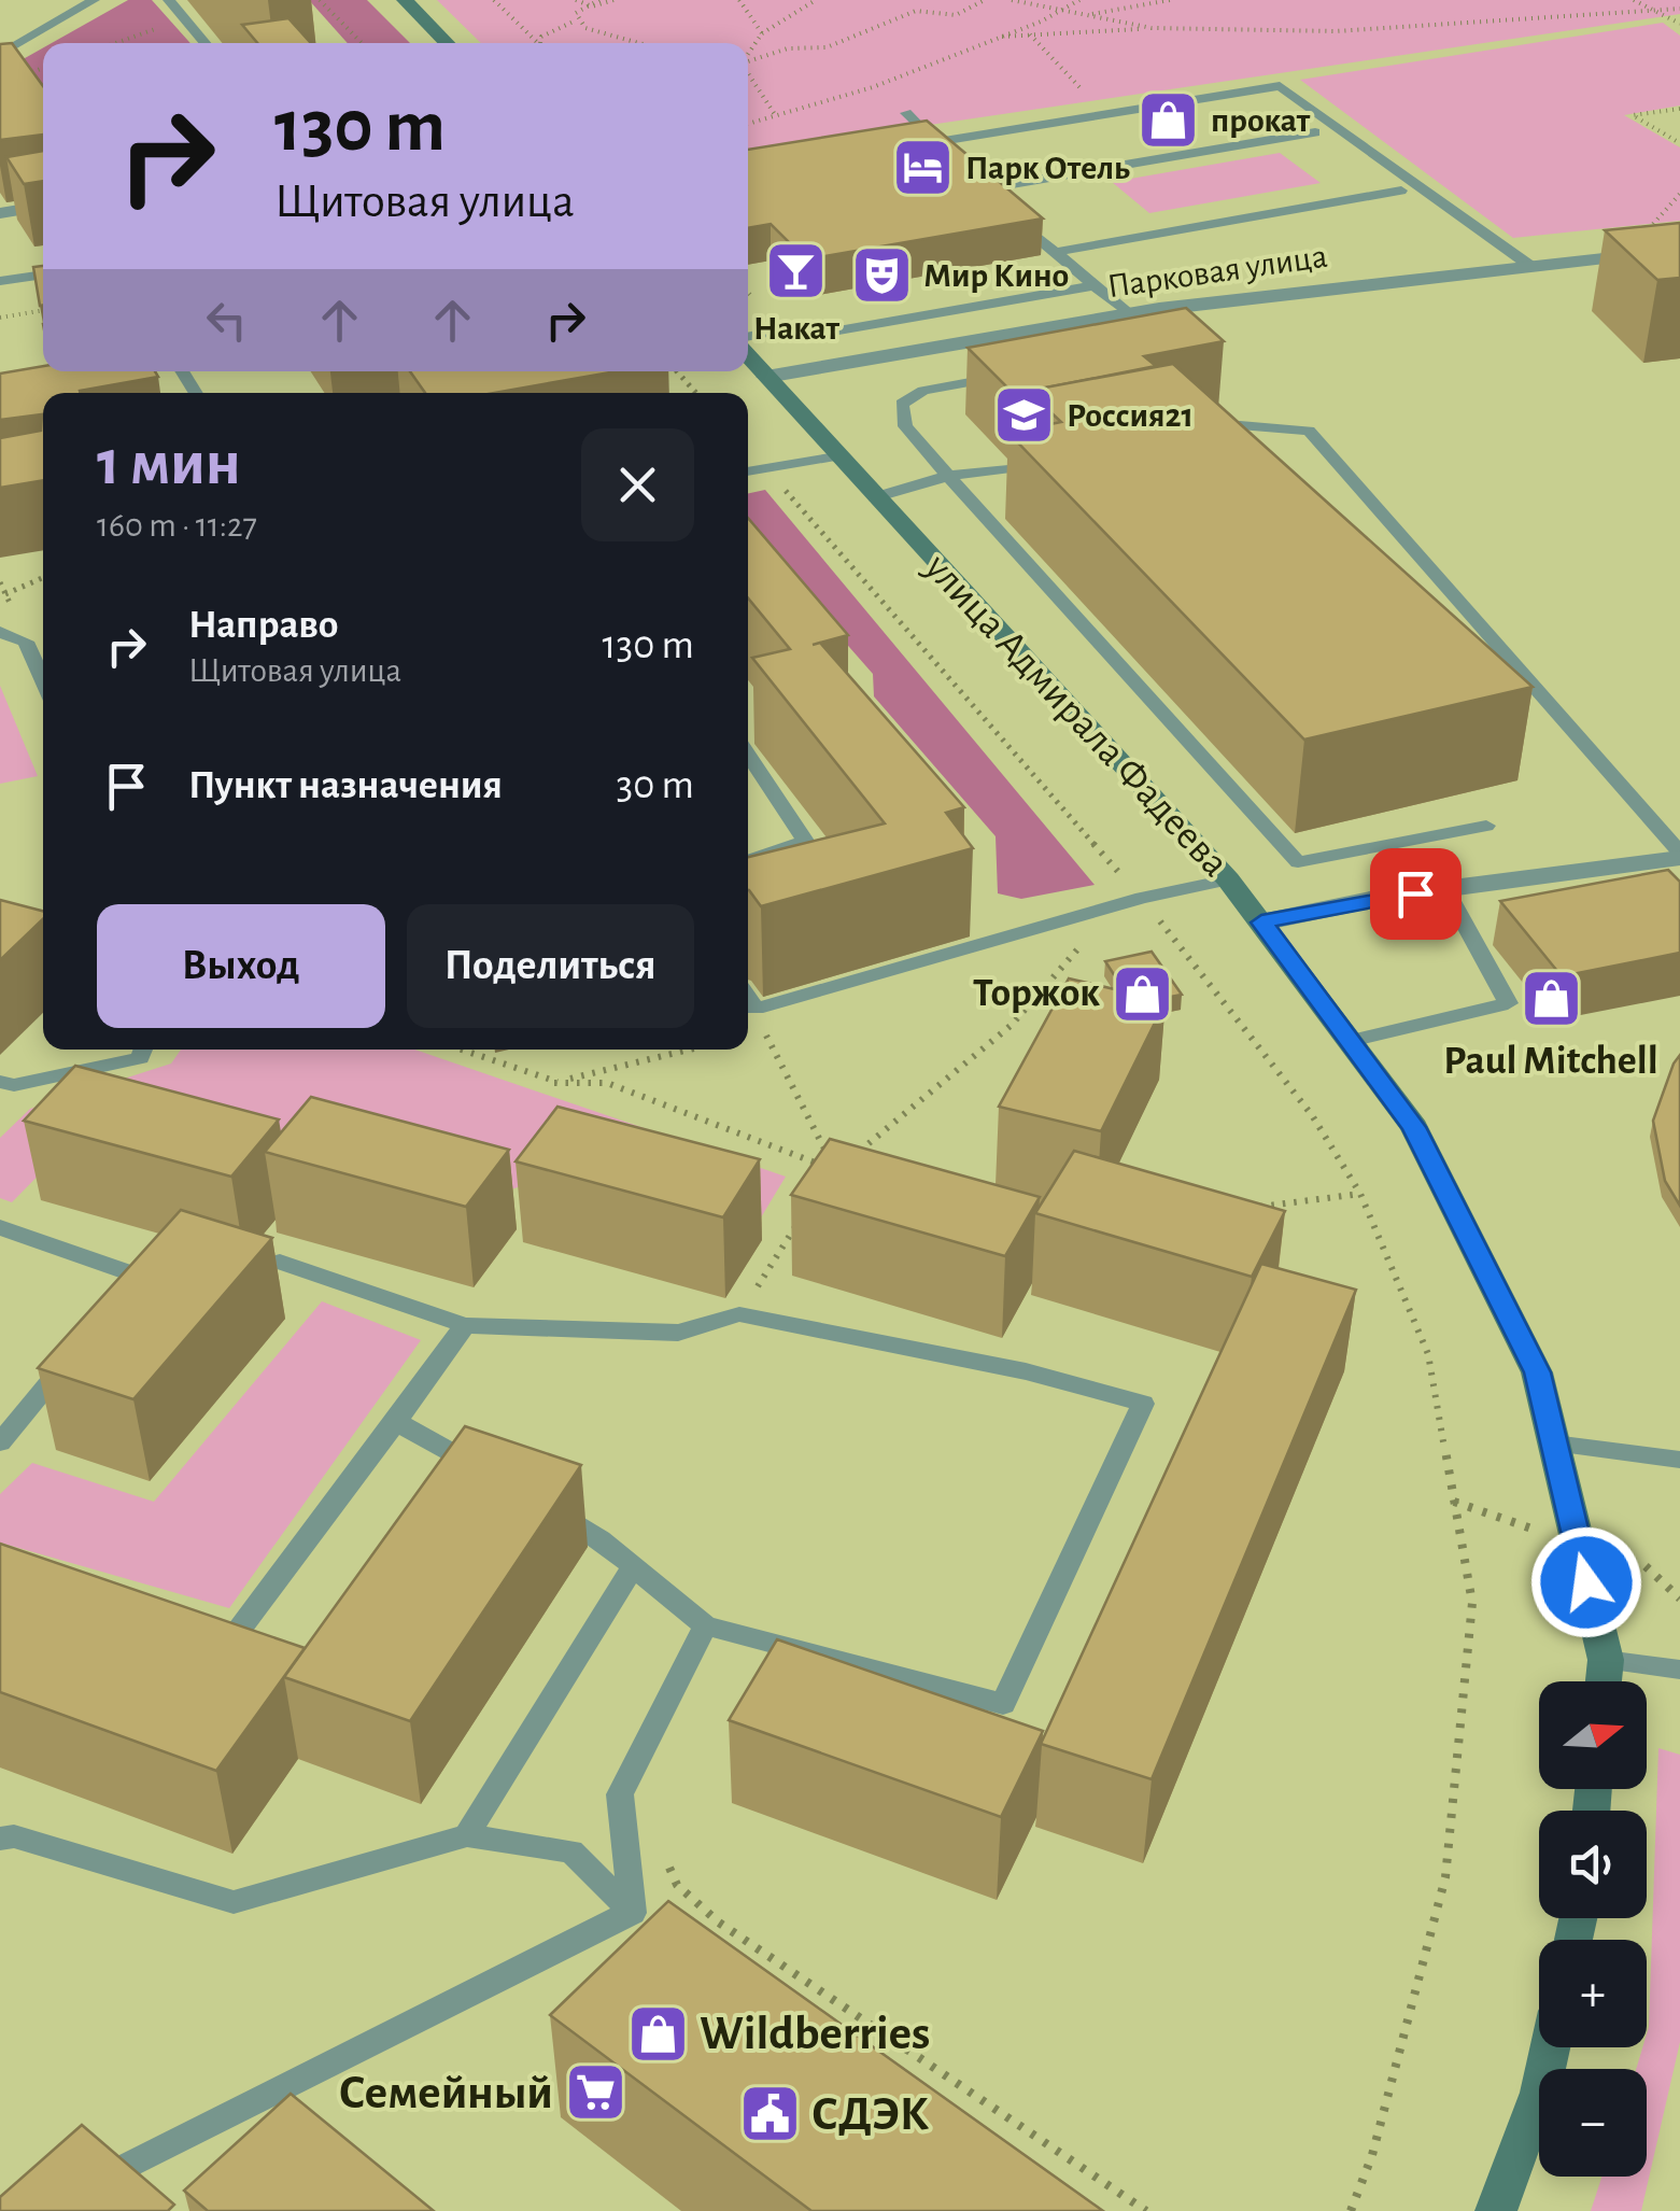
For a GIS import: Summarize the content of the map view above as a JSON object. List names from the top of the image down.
{
  "streets": {
    "main road": ["улица Адмирала Фадеева"],
    "street": ["Парковая улица"]
  },
  "crossings": [
    ["Парковая улица", "улица Адмирала Фадеева"]
  ],
  "places": {
    "shop": [
      "прокат",
      "Торжок",
      "Paul Mitchell",
      "Wildberries"
    ],
    "hotel": ["Парк Отель"],
    "bar": ["Накат"],
    "theatre": ["Мир Кино"],
    "school or university": ["Россия21"],
    "supermarket": ["Семейный"],
    "public building": ["СДЭК"]
  },
  "north": "right",
  "page": {
    "turn": ["130 m", "Щитовая улица"],
    "heading": ["1 мин", "160 m · 11:27"],
    "list": [
      {
        "name": "Направо",
        "note": "Щитовая улица",
        "value": "130 m"
      },
      {
        "name": "Пункт назначения",
        "value": "30 m"
      }
    ],
    "buttons": ["Выход", "Поделиться"],
    "map_buttons": ["+", "−"]
  }
}
